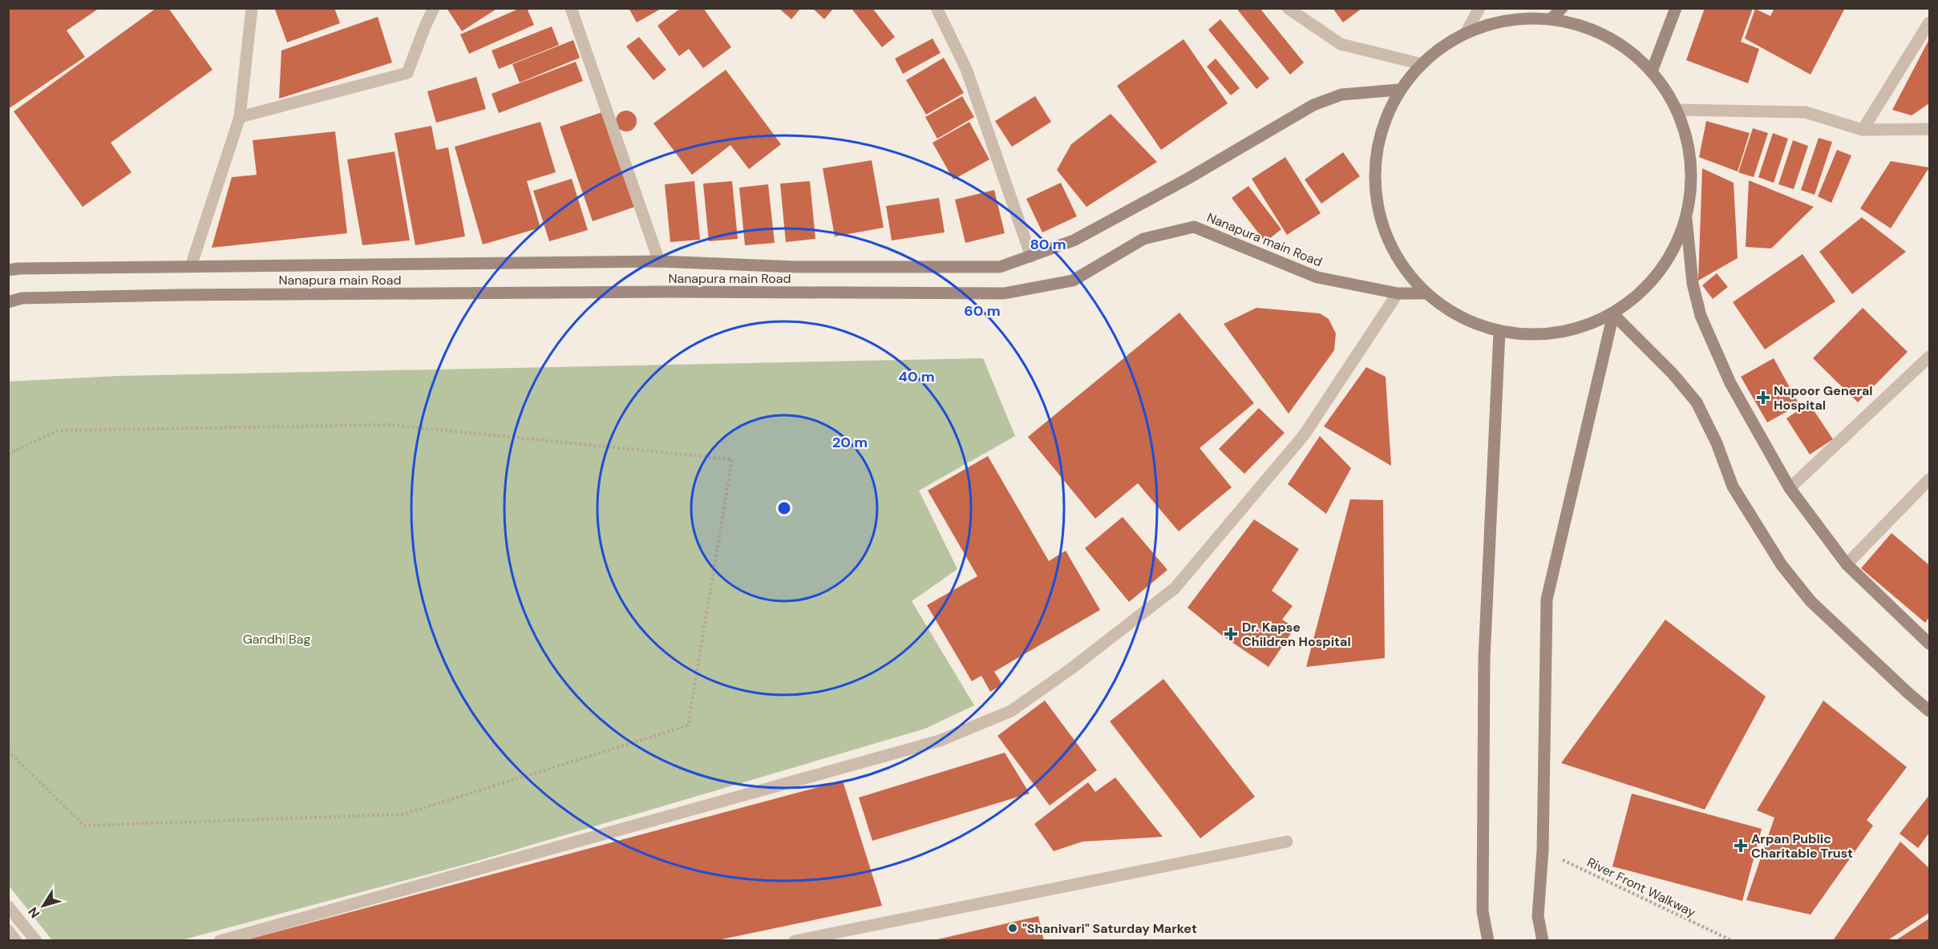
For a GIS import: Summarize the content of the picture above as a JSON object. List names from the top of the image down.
{
  "streets": {
    "main road": ["Nanapura main Road"],
    "path": ["River Front Walkway"]
  },
  "parks": ["Gandhi Bag"],
  "places": {
    "health": ["Nupoor General Hospital", "Dr. Kapse Children Hospital", "Arpan Public Charitable Trust"],
    "other": ["\"Shanivari\" Saturday Market"]
  },
  "north": "bottom left",
  "rings": [
    "80 m",
    "60 m",
    "40 m",
    "20 m"
  ]
}
